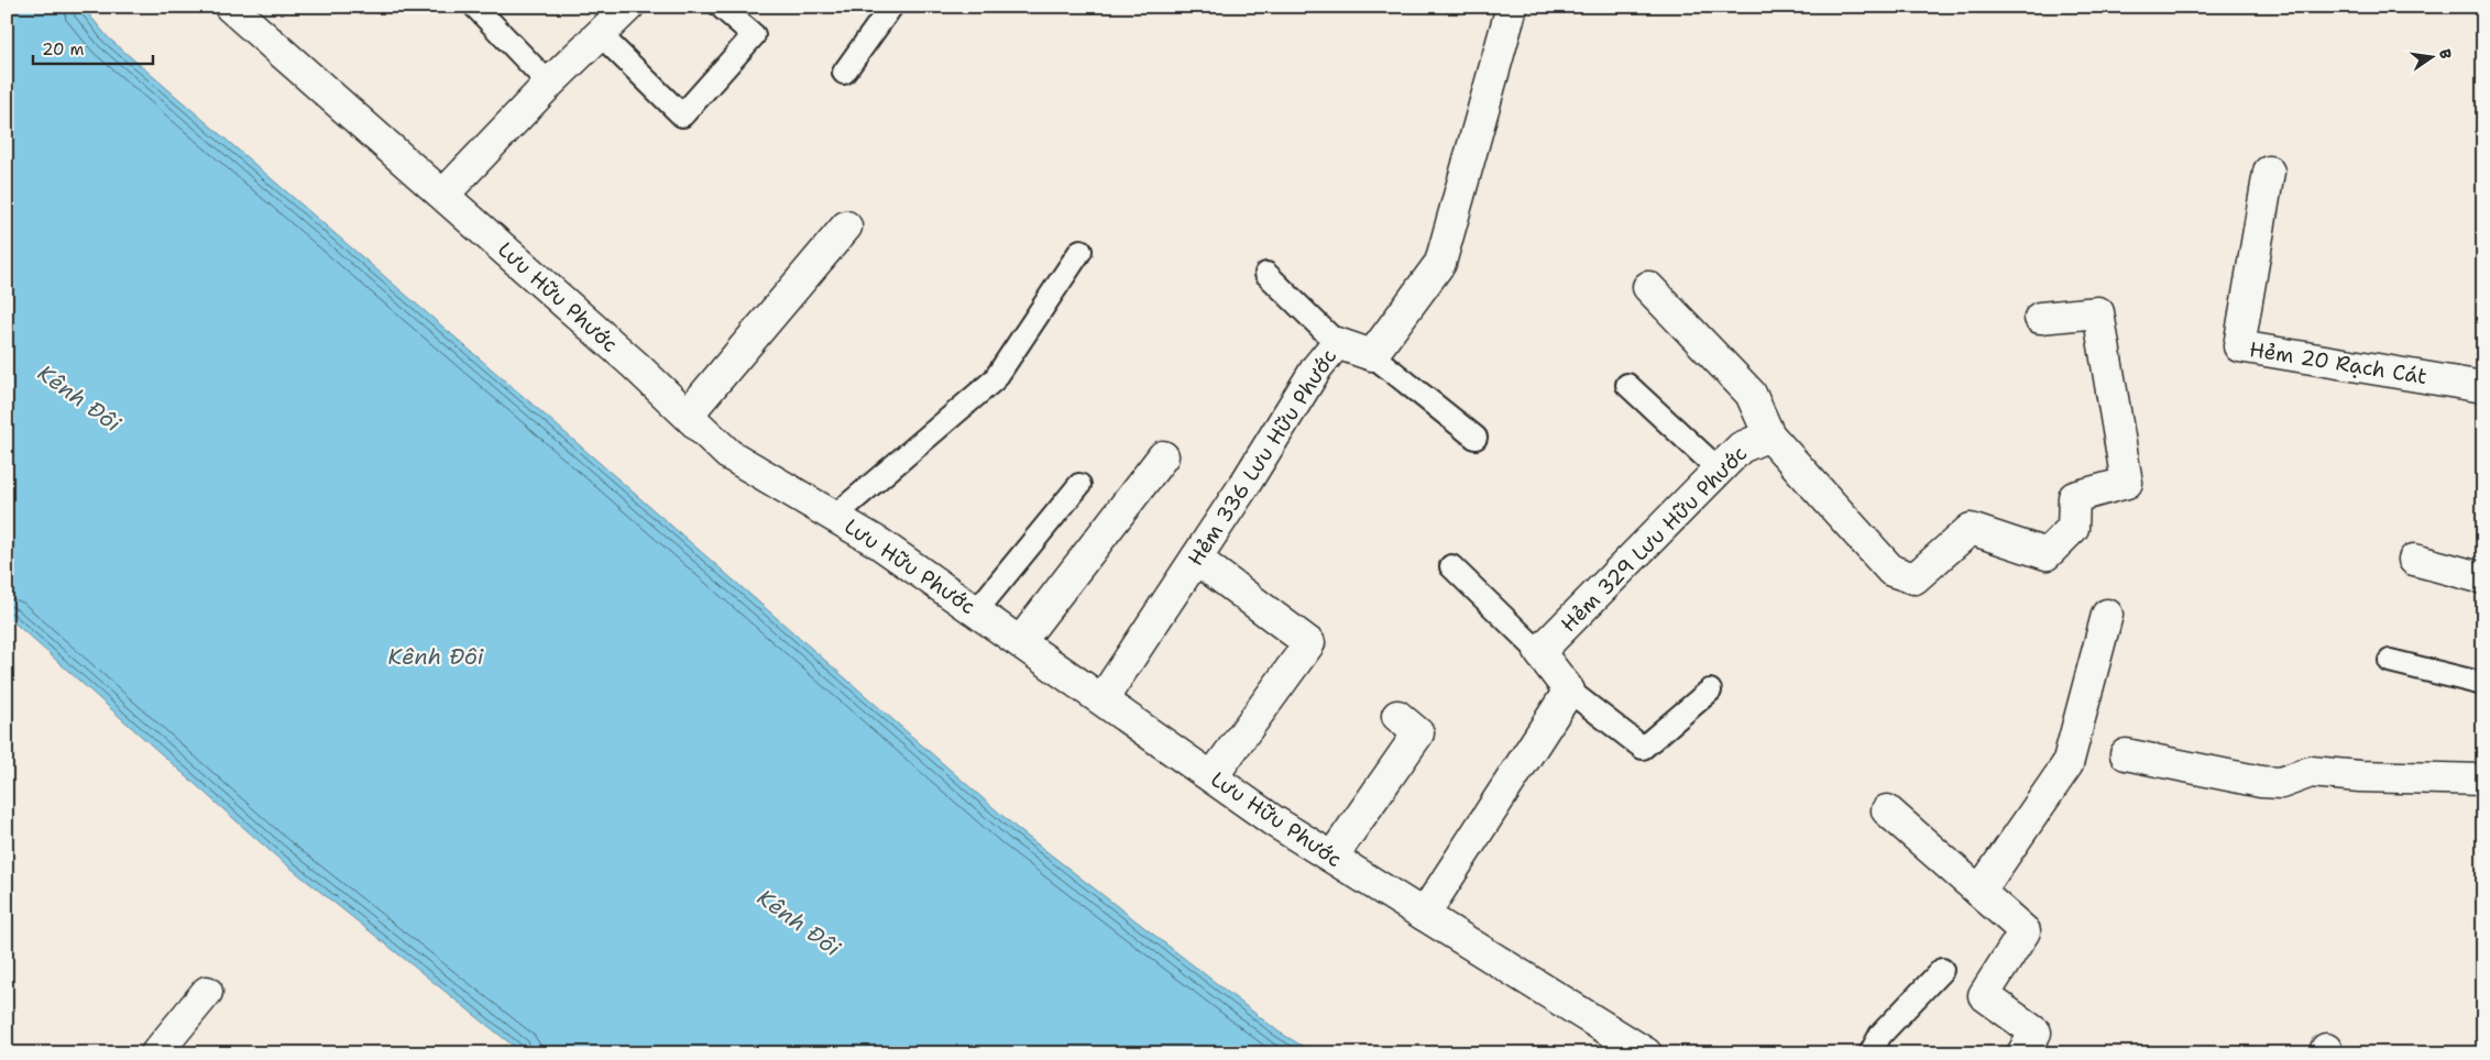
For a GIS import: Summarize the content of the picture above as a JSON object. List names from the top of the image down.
{
  "streets": {
    "street": [
      "Lưu Hữu Phước",
      "Hẻm 20 Rạch Cát",
      "Hẻm 336 Lưu Hữu Phước",
      "Hẻm 329 Lưu Hữu Phước"
    ]
  },
  "crossings": [
    ["Lưu Hữu Phước", "Hẻm 336 Lưu Hữu Phước"]
  ],
  "water": ["Kênh Đôi"],
  "scale_bar": "20 m",
  "north": "right"
}
